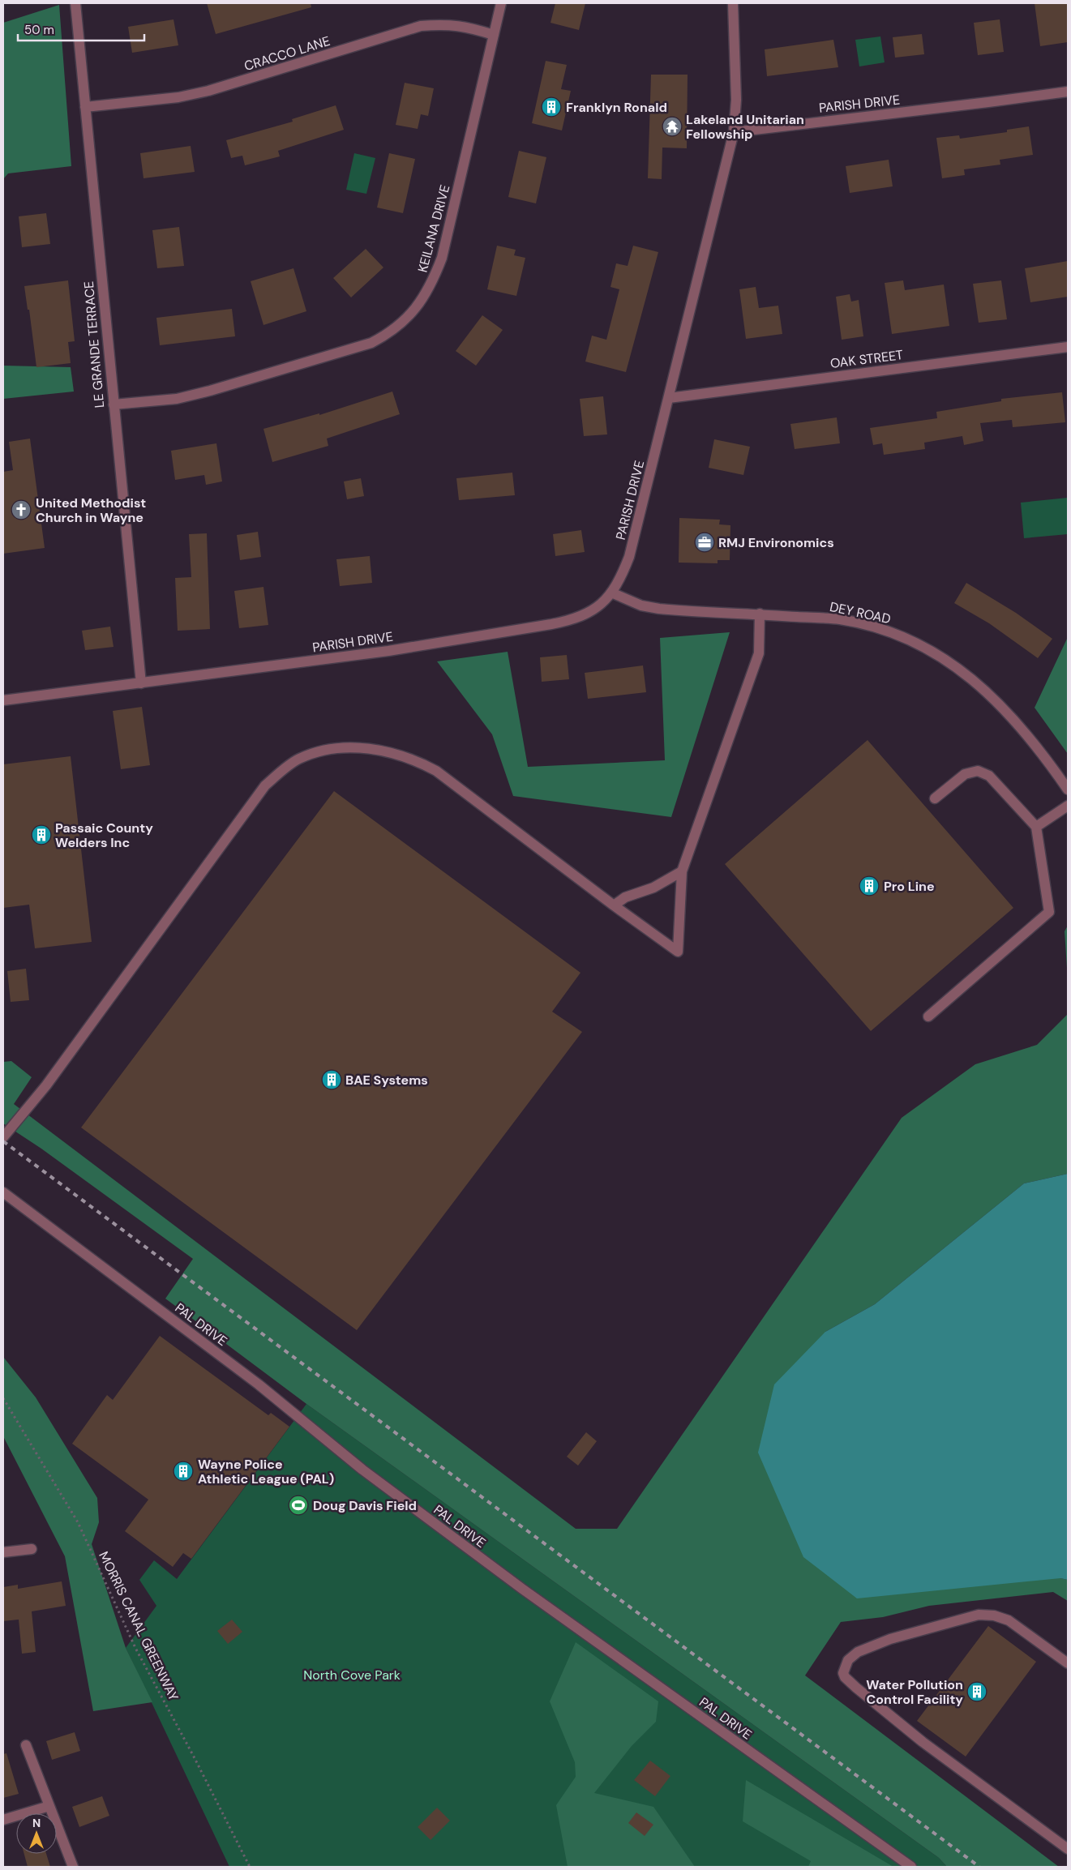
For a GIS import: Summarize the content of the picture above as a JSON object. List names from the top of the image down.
{
  "streets": {
    "street": [
      "CRACCO LANE",
      "PARISH DRIVE",
      "KEILANA DRIVE",
      "LE GRANDE TERRACE",
      "OAK STREET",
      "DEY ROAD",
      "PAL DRIVE"
    ],
    "path": ["MORRIS CANAL GREENWAY"]
  },
  "crossings": [
    ["CRACCO LANE", "KEILANA DRIVE"],
    ["CRACCO LANE", "LE GRANDE TERRACE"],
    ["PARISH DRIVE", "LE GRANDE TERRACE"],
    ["PARISH DRIVE", "OAK STREET"],
    ["PARISH DRIVE", "DEY ROAD"],
    ["KEILANA DRIVE", "LE GRANDE TERRACE"]
  ],
  "parks": ["North Cove Park"],
  "places": {
    "building": [
      "Franklyn Ronald",
      "Passaic County Welders Inc",
      "Pro Line",
      "BAE Systems",
      "Wayne Police Athletic League (PAL)",
      "Water Pollution Control Facility"
    ],
    "temple": ["Lakeland Unitarian Fellowship"],
    "church": ["United Methodist Church in Wayne"],
    "office": ["RMJ Environomics"],
    "sports": ["Doug Davis Field"]
  },
  "scale_bar": "50 m",
  "north": "top"
}
